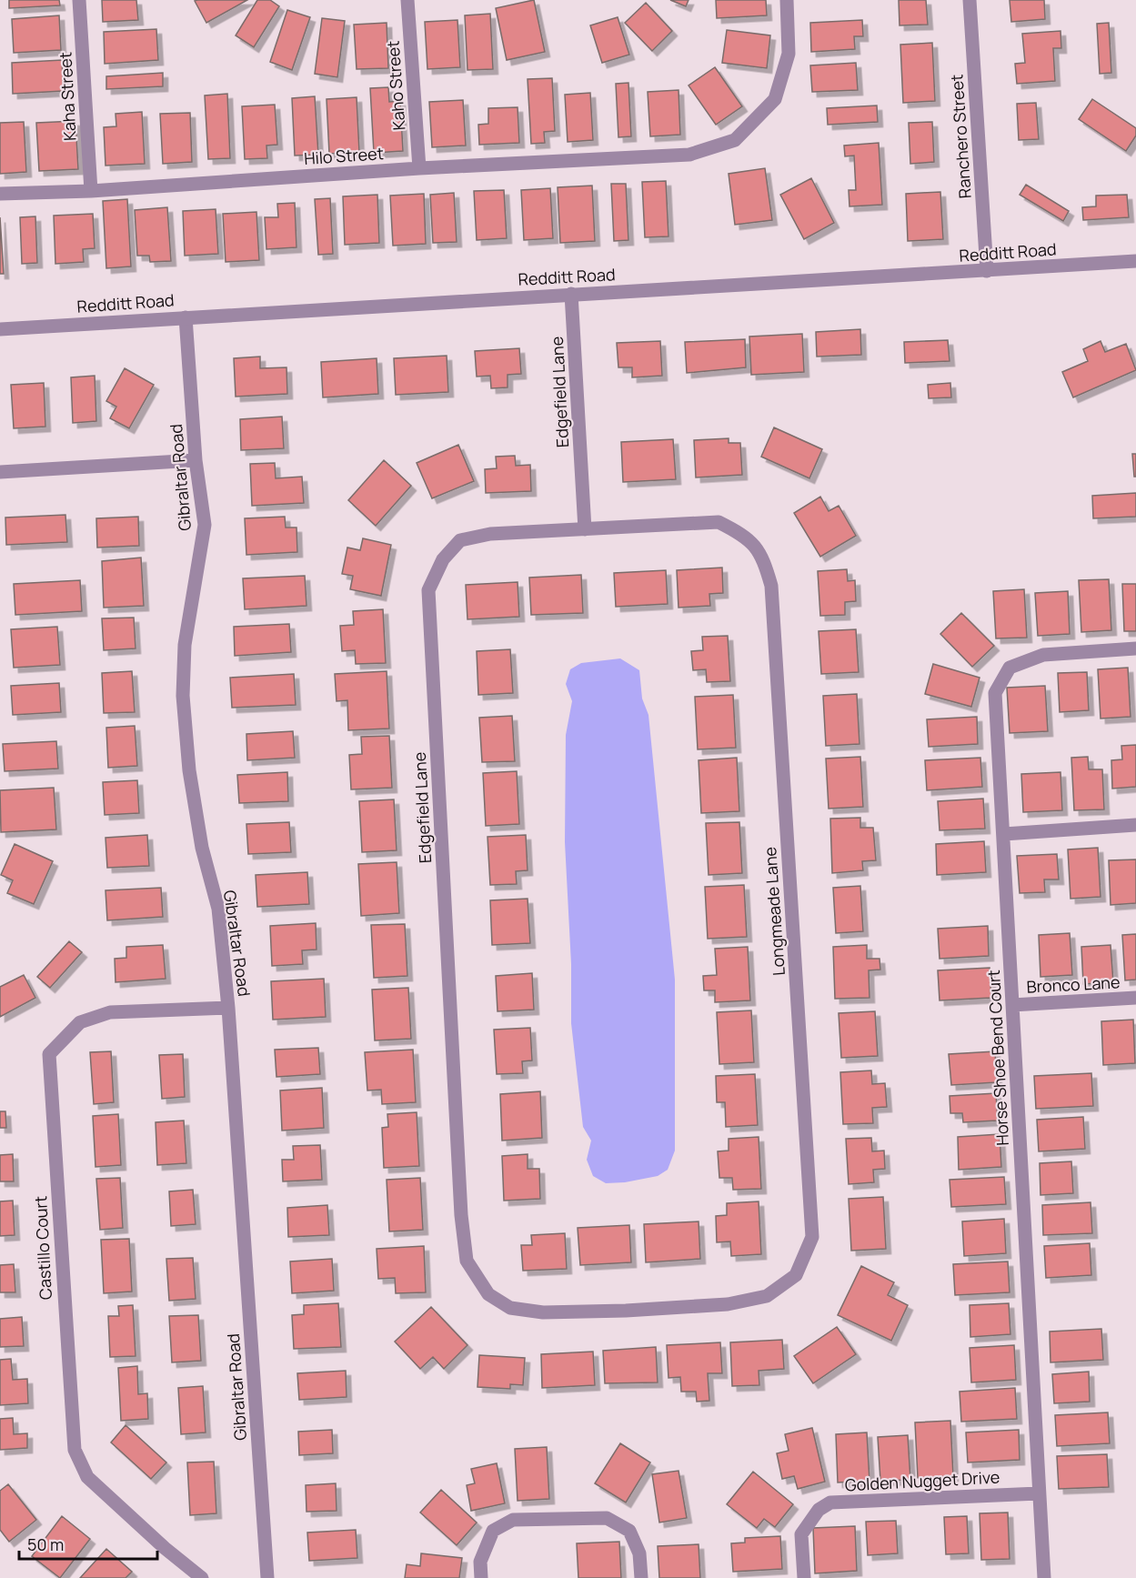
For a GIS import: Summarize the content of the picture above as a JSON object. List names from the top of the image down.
{
  "streets": {
    "street": [
      "Kaho Street",
      "Kaha Street",
      "Ranchero Street",
      "Hilo Street",
      "Redditt Road",
      "Edgefield Lane",
      "Gibraltar Road",
      "Longmeade Lane",
      "Bronco Lane",
      "Horse Shoe Bend Court",
      "Castillo Court",
      "Golden Nugget Drive"
    ]
  },
  "crossings": [
    ["Kaho Street", "Hilo Street"],
    ["Kaha Street", "Hilo Street"],
    ["Ranchero Street", "Redditt Road"],
    ["Redditt Road", "Edgefield Lane"],
    ["Redditt Road", "Gibraltar Road"],
    ["Edgefield Lane", "Longmeade Lane"],
    ["Gibraltar Road", "Castillo Court"],
    ["Bronco Lane", "Horse Shoe Bend Court"],
    ["Horse Shoe Bend Court", "Golden Nugget Drive"]
  ],
  "scale_bar": "50 m"
}
